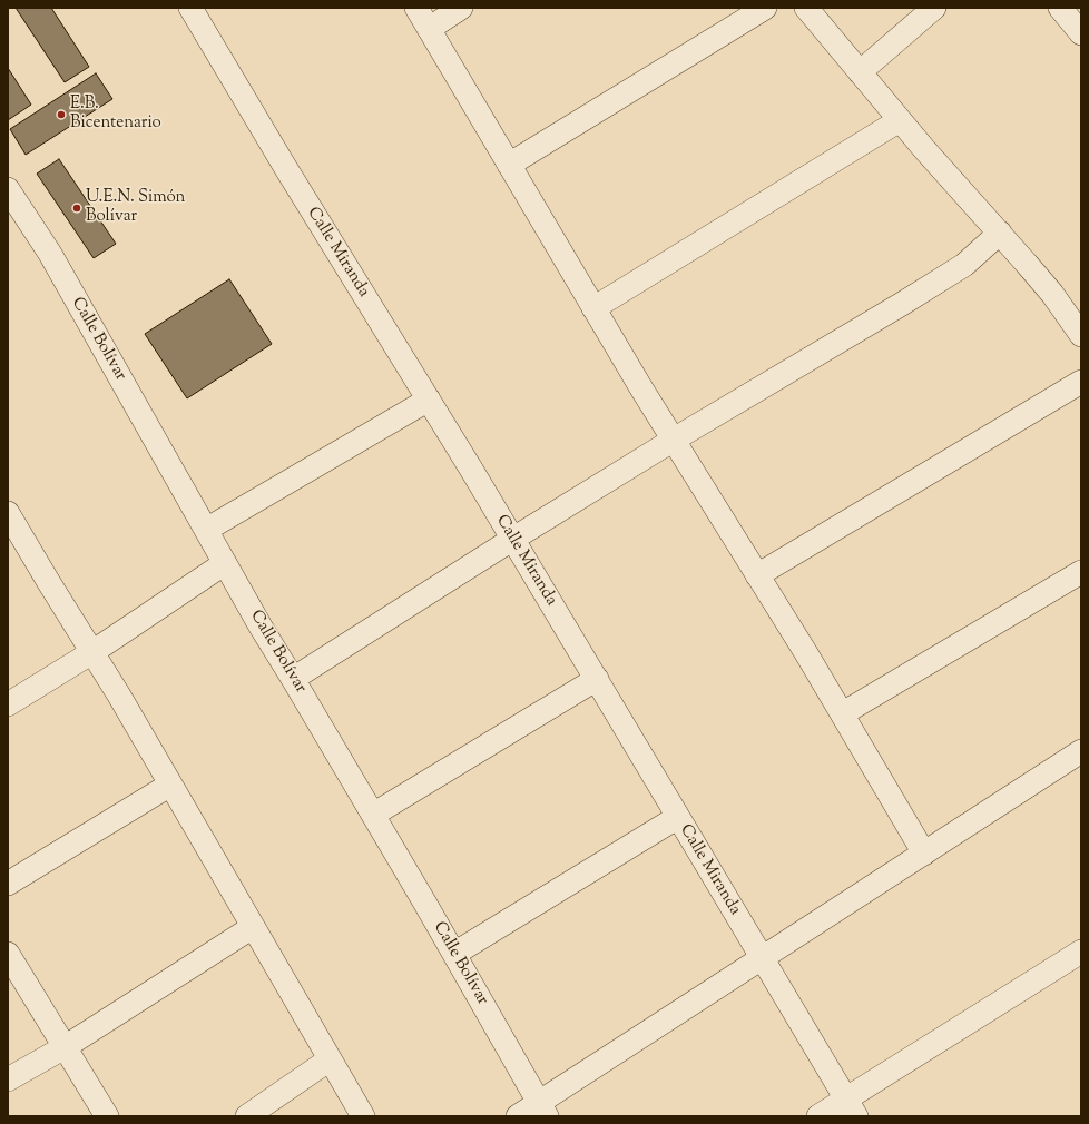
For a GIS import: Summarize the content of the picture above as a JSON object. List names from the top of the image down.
{
  "streets": {
    "street": ["Calle Miranda", "Calle Bolívar"]
  },
  "places": ["E.B. Bicentenario", "U.E.N. Simón Bolívar"]
}
